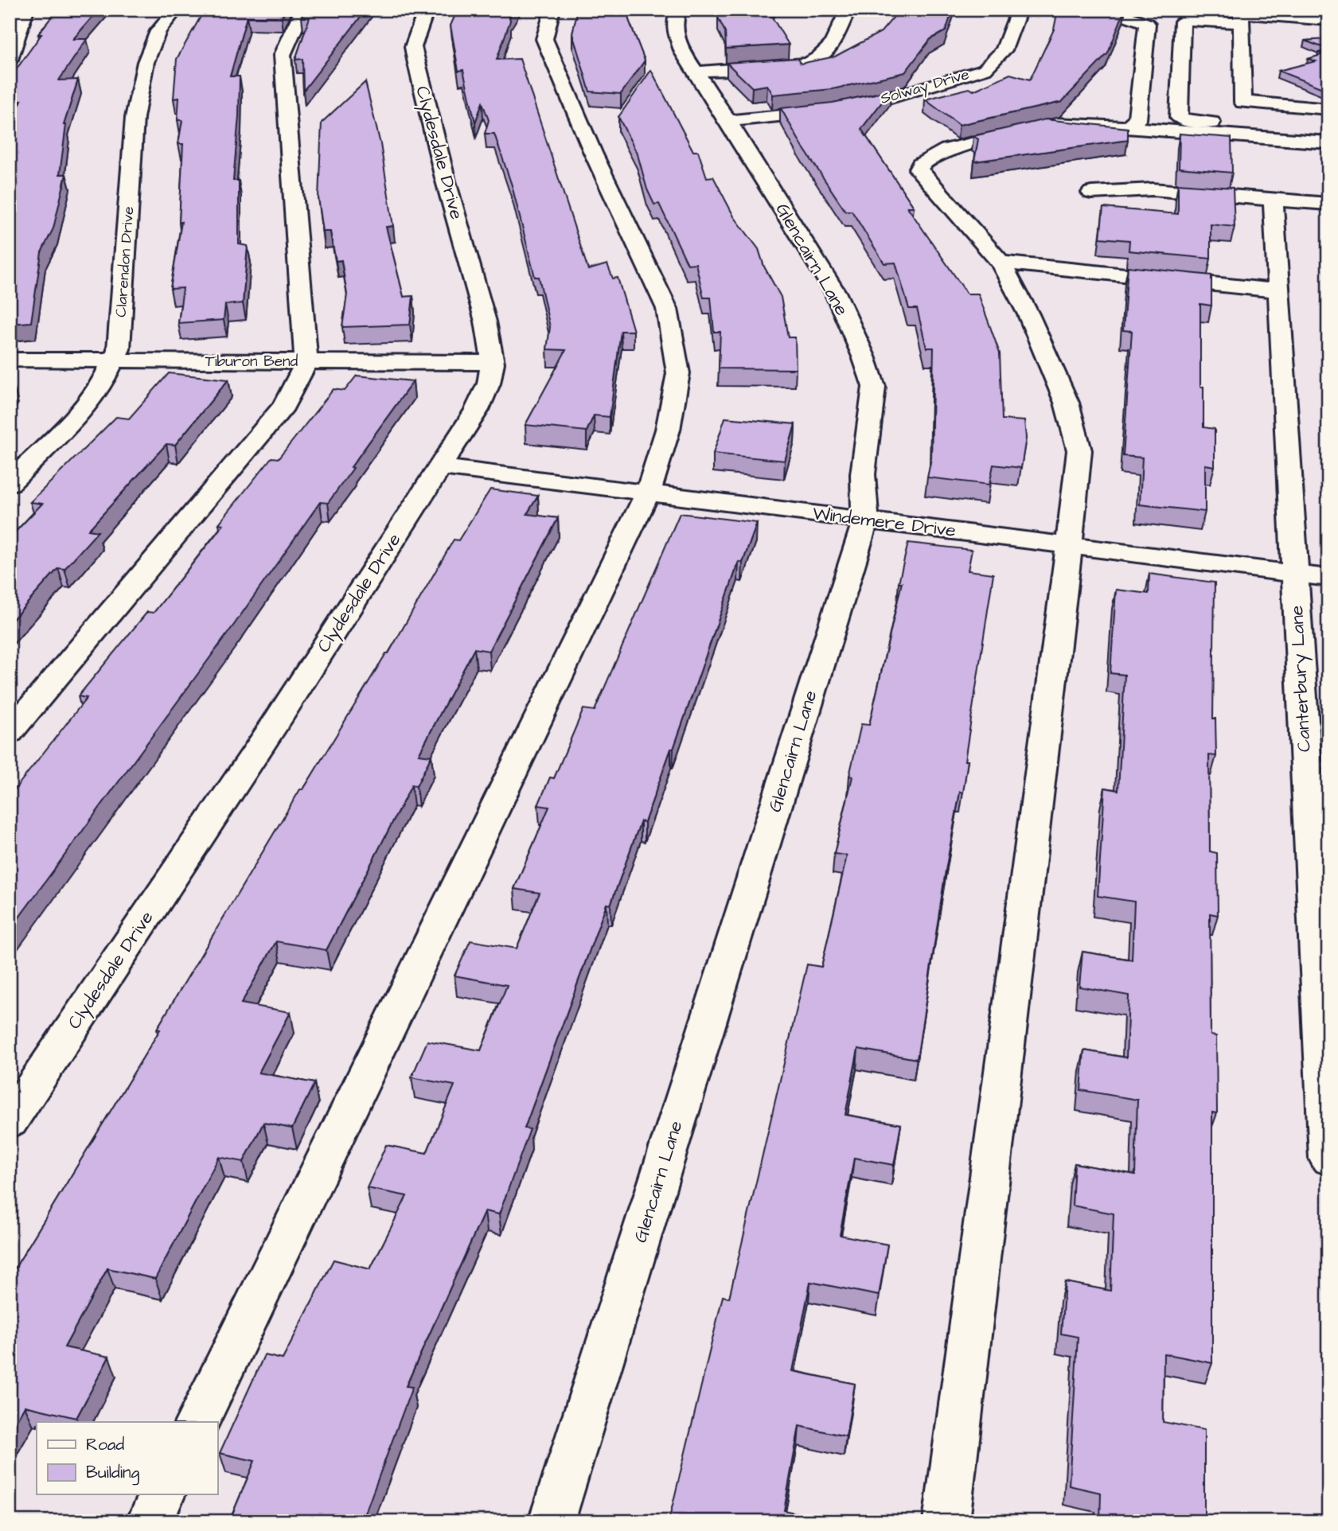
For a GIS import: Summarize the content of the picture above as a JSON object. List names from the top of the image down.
{
  "streets": {
    "street": [
      "Solway Drive",
      "Clydesdale Drive",
      "Glencairn Lane",
      "Clarendon Drive",
      "Tiburon Bend",
      "Windemere Drive",
      "Canterbury Lane"
    ]
  },
  "crossings": [
    ["Solway Drive", "Glencairn Lane"],
    ["Clydesdale Drive", "Tiburon Bend"],
    ["Clydesdale Drive", "Windemere Drive"],
    ["Glencairn Lane", "Windemere Drive"],
    ["Clarendon Drive", "Tiburon Bend"],
    ["Windemere Drive", "Canterbury Lane"]
  ],
  "legend": ["Road", "Building"]
}
